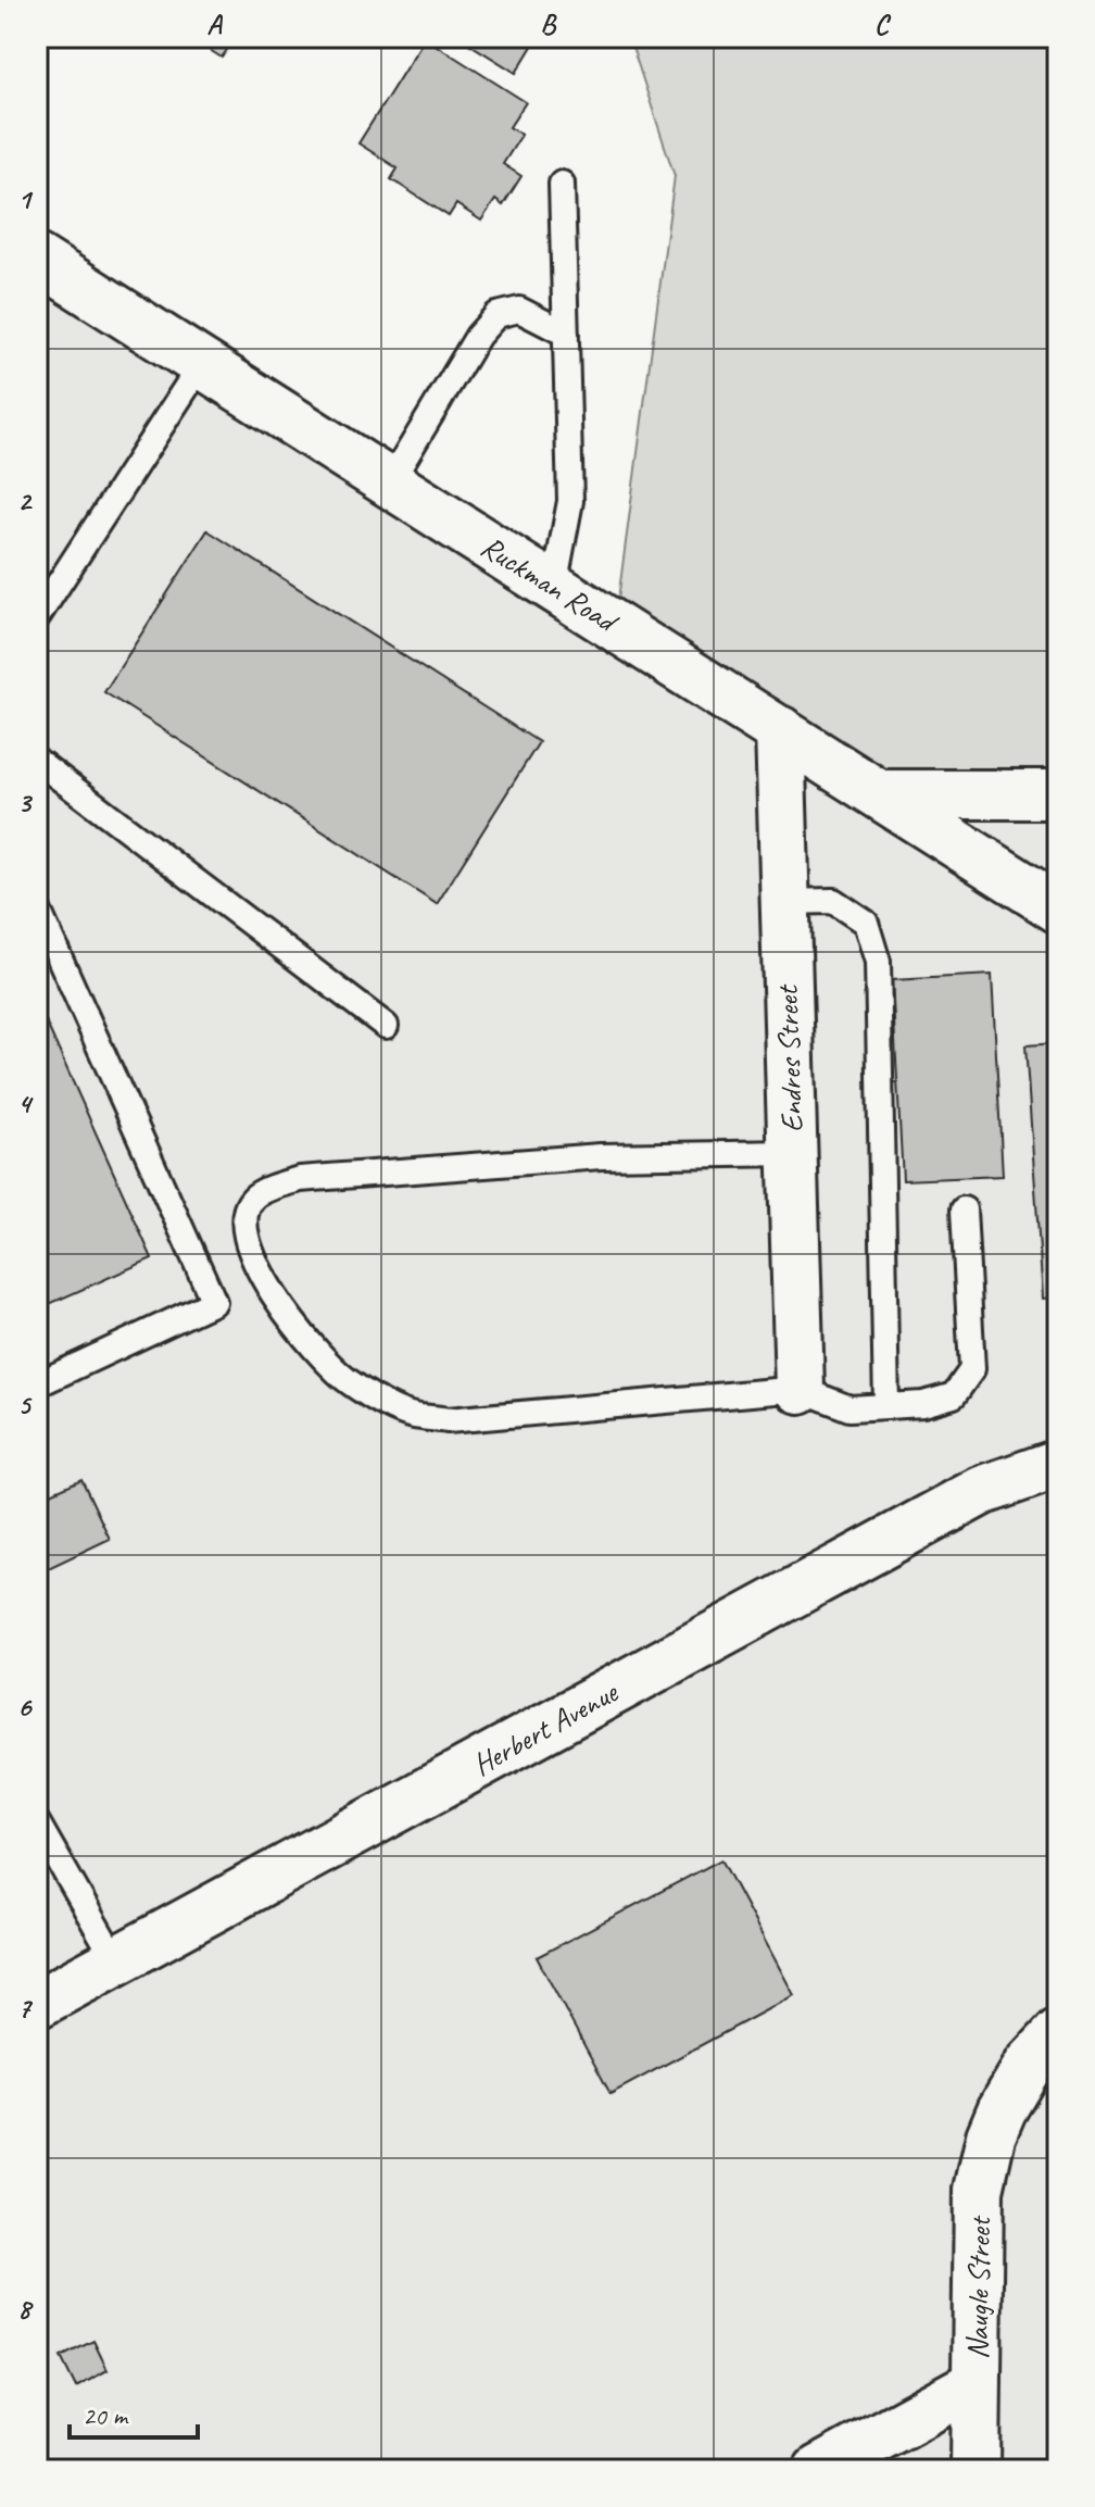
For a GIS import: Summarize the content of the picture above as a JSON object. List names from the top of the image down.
{
  "streets": {
    "street": [
      "Ruckman Road",
      "Endres Street",
      "Herbert Avenue",
      "Naugle Street"
    ]
  },
  "crossings": [
    ["Ruckman Road", "Endres Street"]
  ],
  "scale_bar": "20 m",
  "grid": {
    "columns": ["A", "B", "C"],
    "rows": [
      "1",
      "2",
      "3",
      "4",
      "5",
      "6",
      "7",
      "8"
    ]
  }
}
